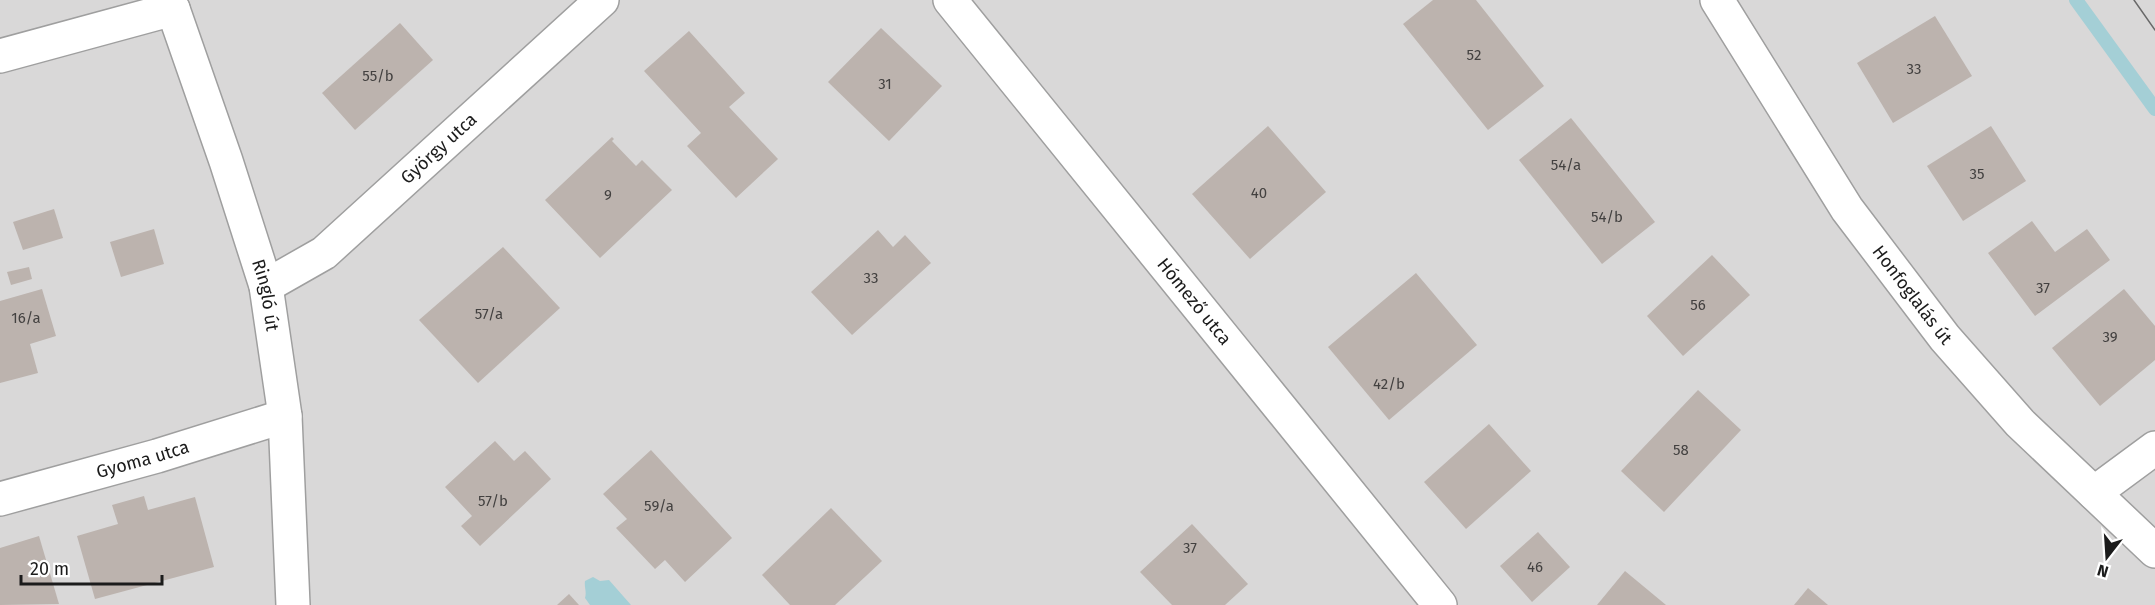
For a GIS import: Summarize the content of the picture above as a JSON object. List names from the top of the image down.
{
  "streets": {
    "street": [
      "György utca",
      "Ringló út",
      "Honfoglalás út",
      "Hómező utca",
      "Gyoma utca"
    ]
  },
  "crossings": [
    ["György utca", "Ringló út"],
    ["Ringló út", "Gyoma utca"]
  ],
  "house_numbers": [
    "52",
    "33",
    "55/b",
    "31",
    "54/a",
    "35",
    "40",
    "9",
    "54/b",
    "33",
    "37",
    "56",
    "57/a",
    "16/a",
    "39",
    "42/b",
    "58",
    "57/b",
    "59/a",
    "37",
    "46"
  ],
  "scale_bar": "20 m",
  "north": "bottom"
}
